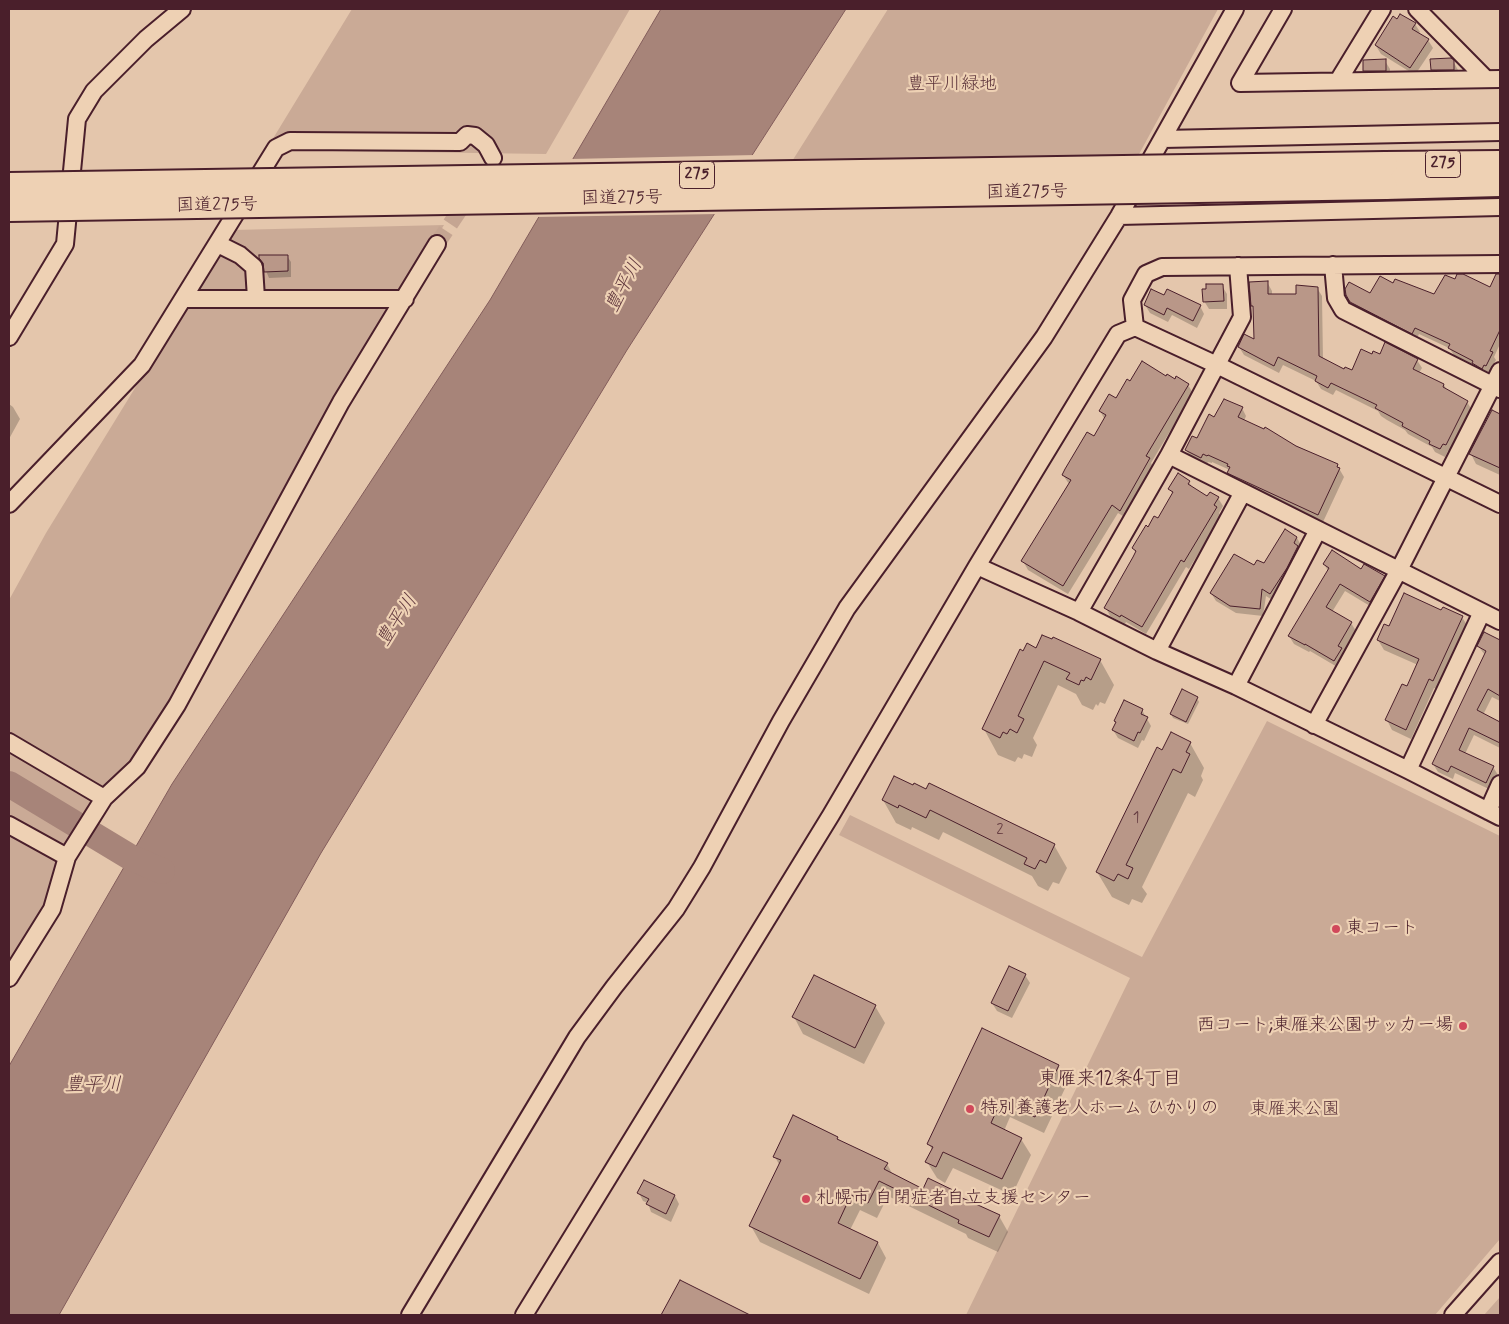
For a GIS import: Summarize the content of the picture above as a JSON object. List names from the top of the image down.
{
  "streets": {
    "highway": ["275", "国道275号"]
  },
  "crossings": [
    ["275", "国道275号"]
  ],
  "districts": ["東雁来12条4丁目"],
  "water": ["豊平川"],
  "parks": ["豊平川緑地", "東雁来公園"],
  "places": [
    "東コート",
    "西コート;東雁来公園サッカー場",
    "特別養護老人ホーム ひかりの",
    "札幌市 自閉症者自立支援センター"
  ],
  "house_numbers": ["1", "2"]
}
